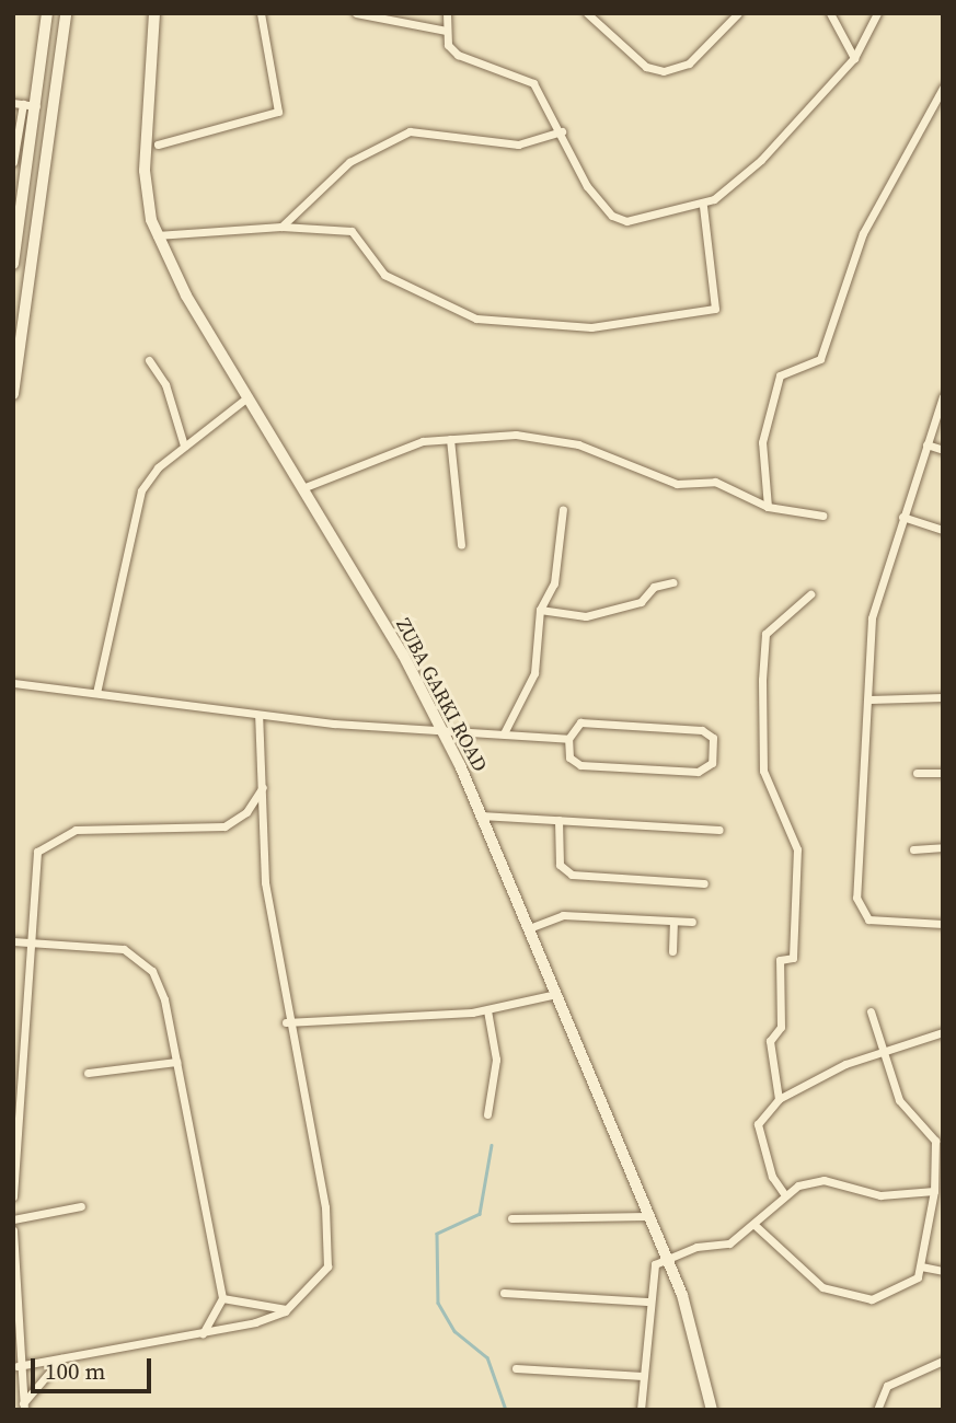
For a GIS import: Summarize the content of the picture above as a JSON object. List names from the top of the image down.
{
  "streets": {
    "main road": ["ZUBA GARKI ROAD"]
  },
  "scale_bar": "100 m"
}
